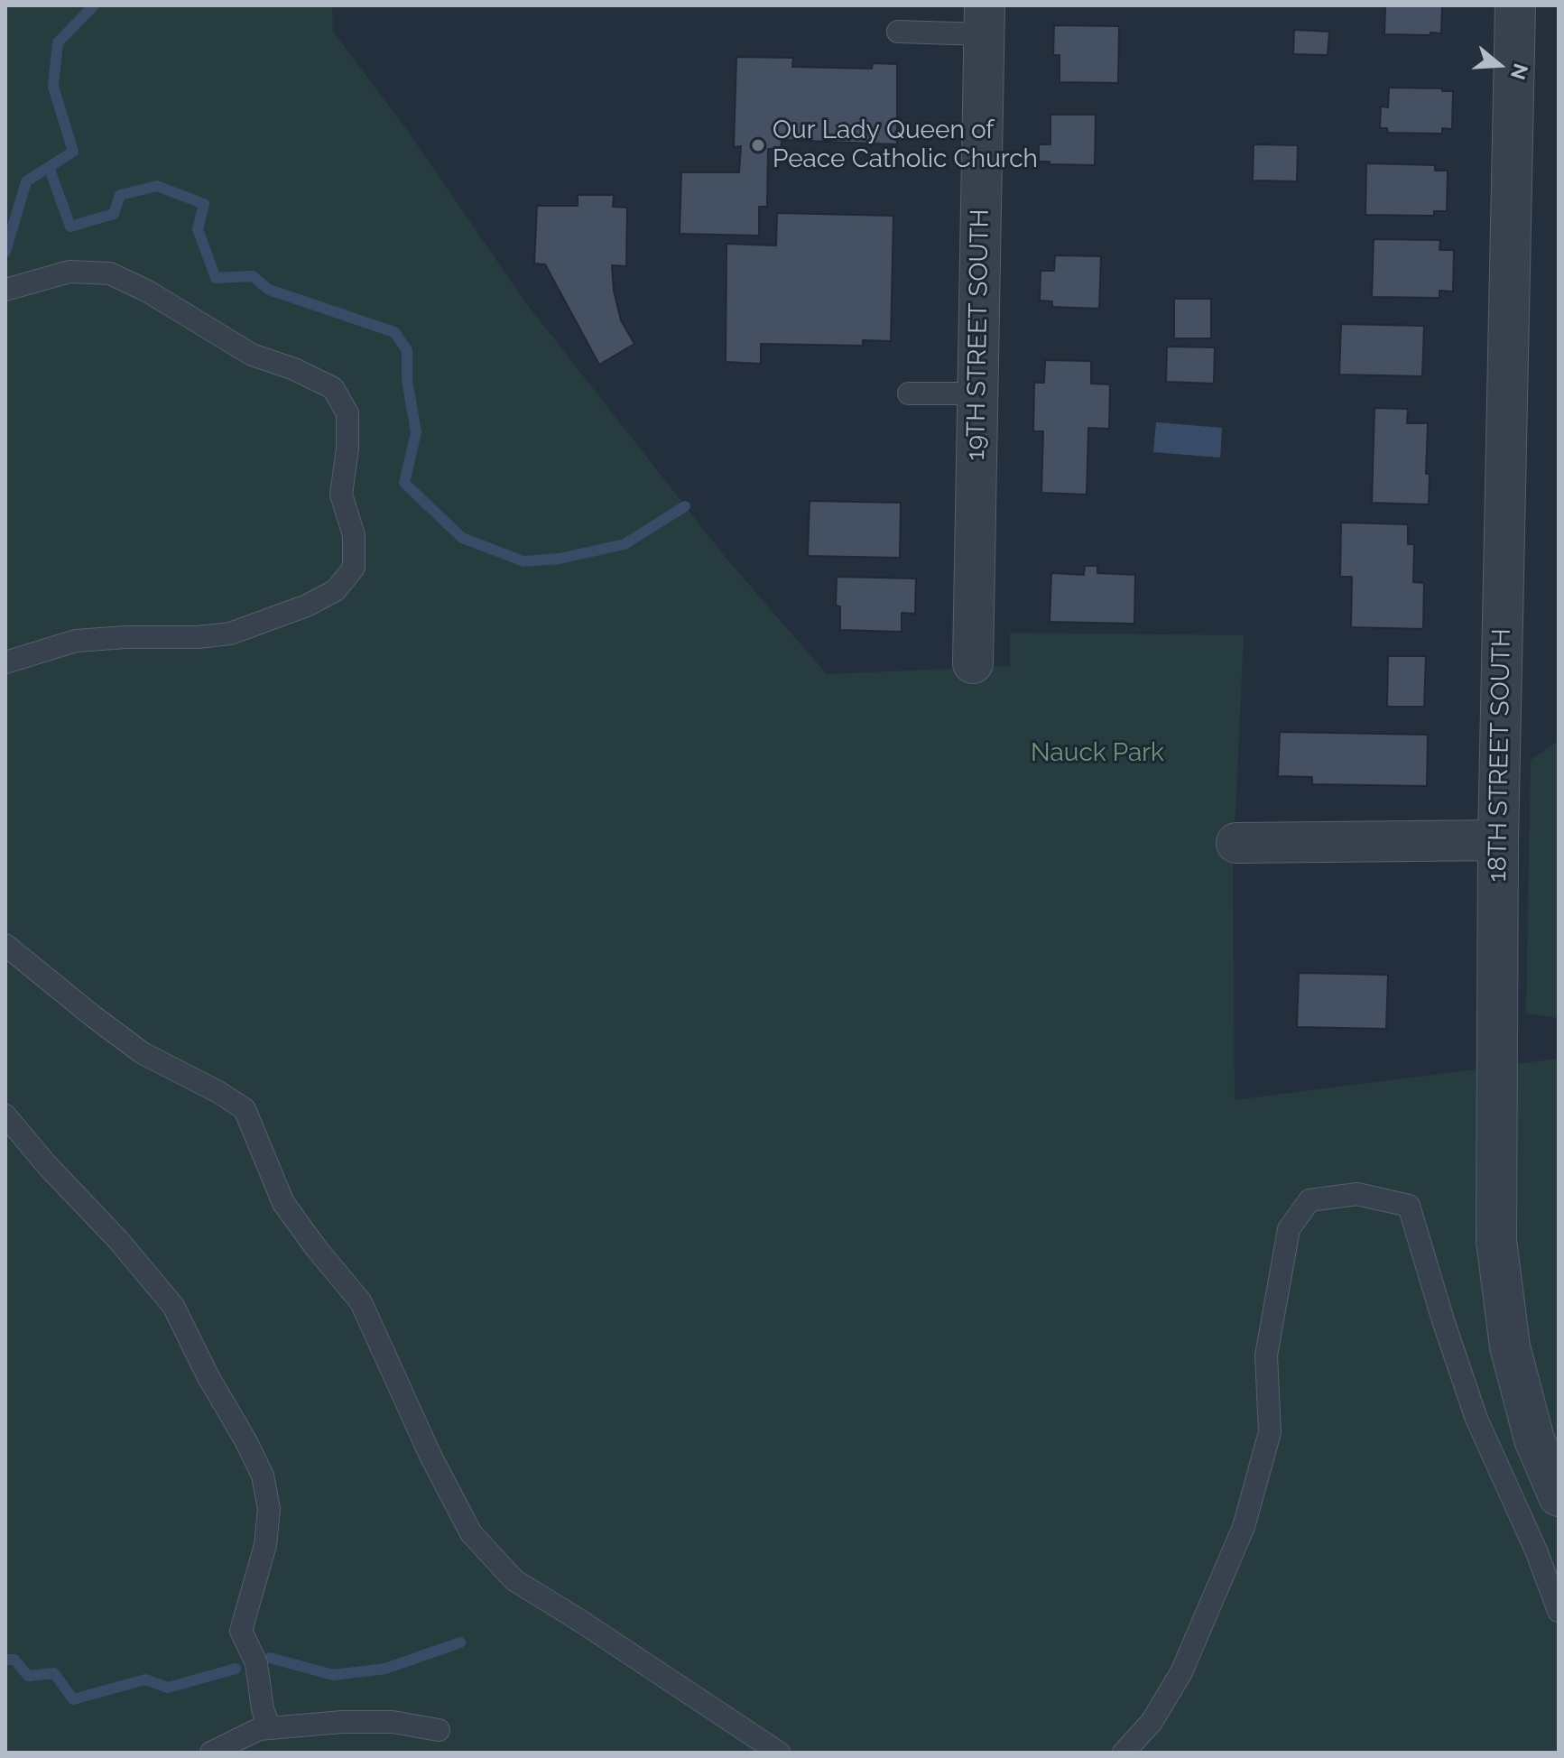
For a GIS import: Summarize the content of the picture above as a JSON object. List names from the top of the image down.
{
  "streets": {
    "street": ["19TH STREET SOUTH", "18TH STREET SOUTH"]
  },
  "parks": ["Nauck Park"],
  "places": ["Our Lady Queen of Peace Catholic Church"],
  "north": "right"
}
